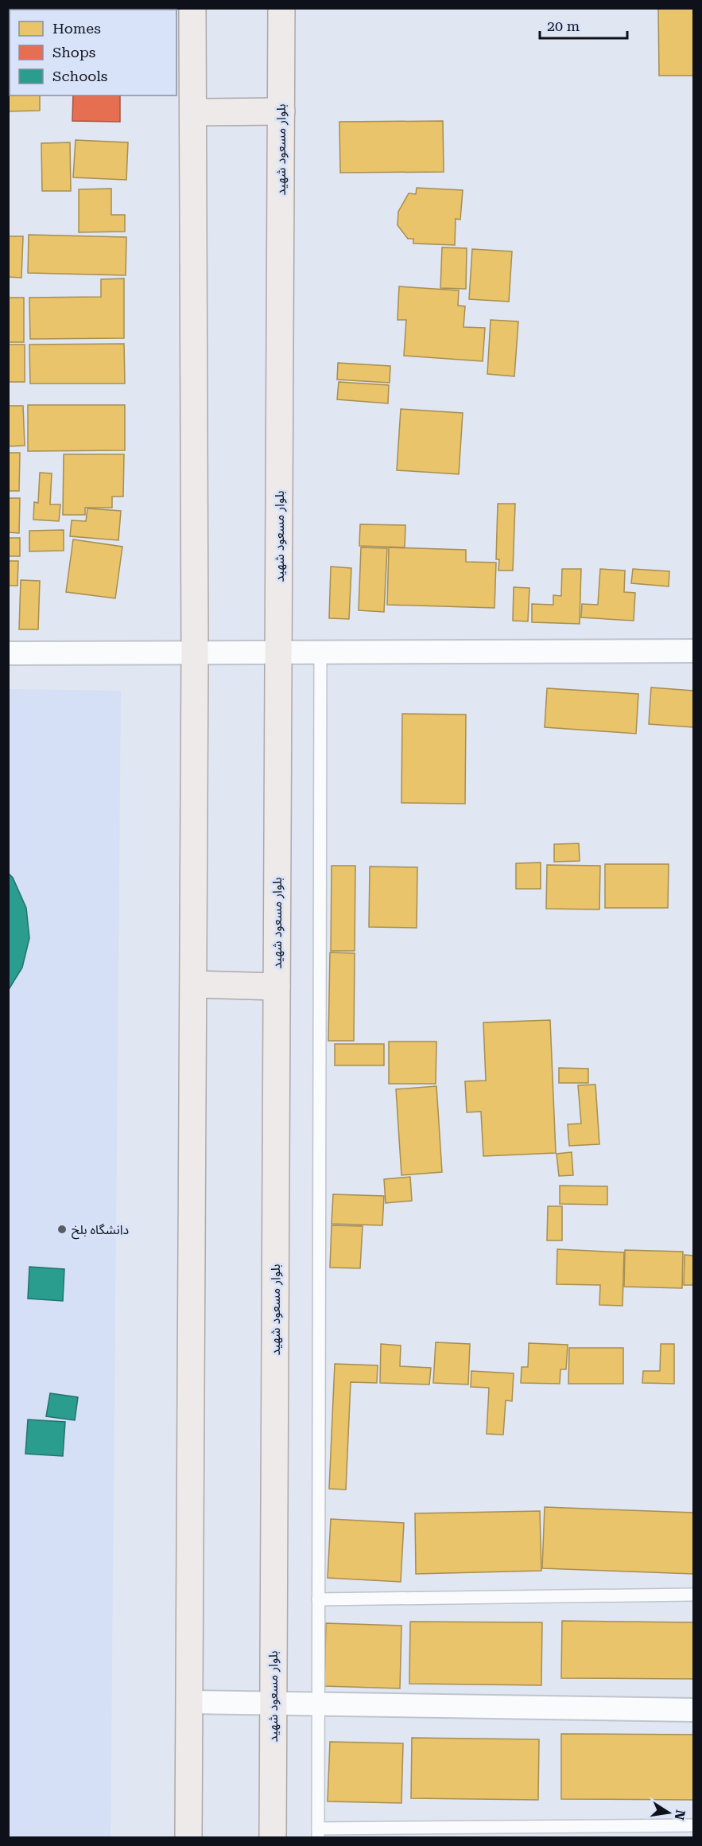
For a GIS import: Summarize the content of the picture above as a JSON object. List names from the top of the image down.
{
  "streets": {
    "main road": ["بلوار مسعود شهید"]
  },
  "places": ["دانشگاه بلخ"],
  "legend": ["Homes", "Shops", "Schools"],
  "scale_bar": "20 m",
  "north": "right"
}
